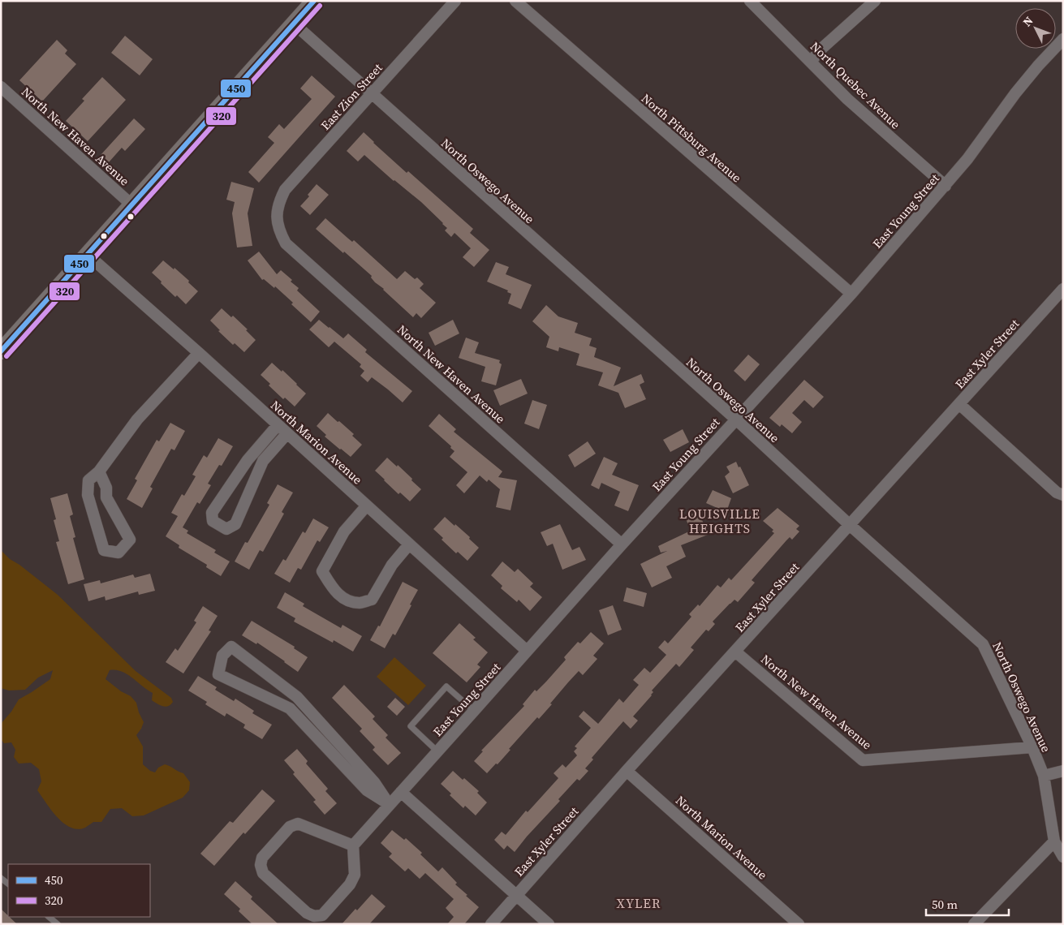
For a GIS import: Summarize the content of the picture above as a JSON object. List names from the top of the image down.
{
  "streets": {
    "street": [
      "North Quebec Avenue",
      "East Zion Street",
      "North New Haven Avenue",
      "North Pittsburg Avenue",
      "North Oswego Avenue",
      "East Young Street",
      "East Xyler Street",
      "North Marion Avenue"
    ]
  },
  "crossings": [
    ["North Quebec Avenue", "East Young Street"],
    ["East Zion Street", "North New Haven Avenue"],
    ["East Zion Street", "North Oswego Avenue"],
    ["North New Haven Avenue", "North Oswego Avenue"],
    ["North New Haven Avenue", "East Young Street"],
    ["North New Haven Avenue", "East Xyler Street"],
    ["North Pittsburg Avenue", "East Young Street"],
    ["North Oswego Avenue", "East Young Street"],
    ["North Oswego Avenue", "East Xyler Street"],
    ["East Young Street", "North Marion Avenue"],
    ["East Xyler Street", "North Marion Avenue"]
  ],
  "districts": ["LOUISVILLE HEIGHTS", "XYLER"],
  "lines": ["transit line 450", "transit line 320"],
  "legend": ["450", "320"],
  "scale_bar": "50 m",
  "north": "top left"
}
